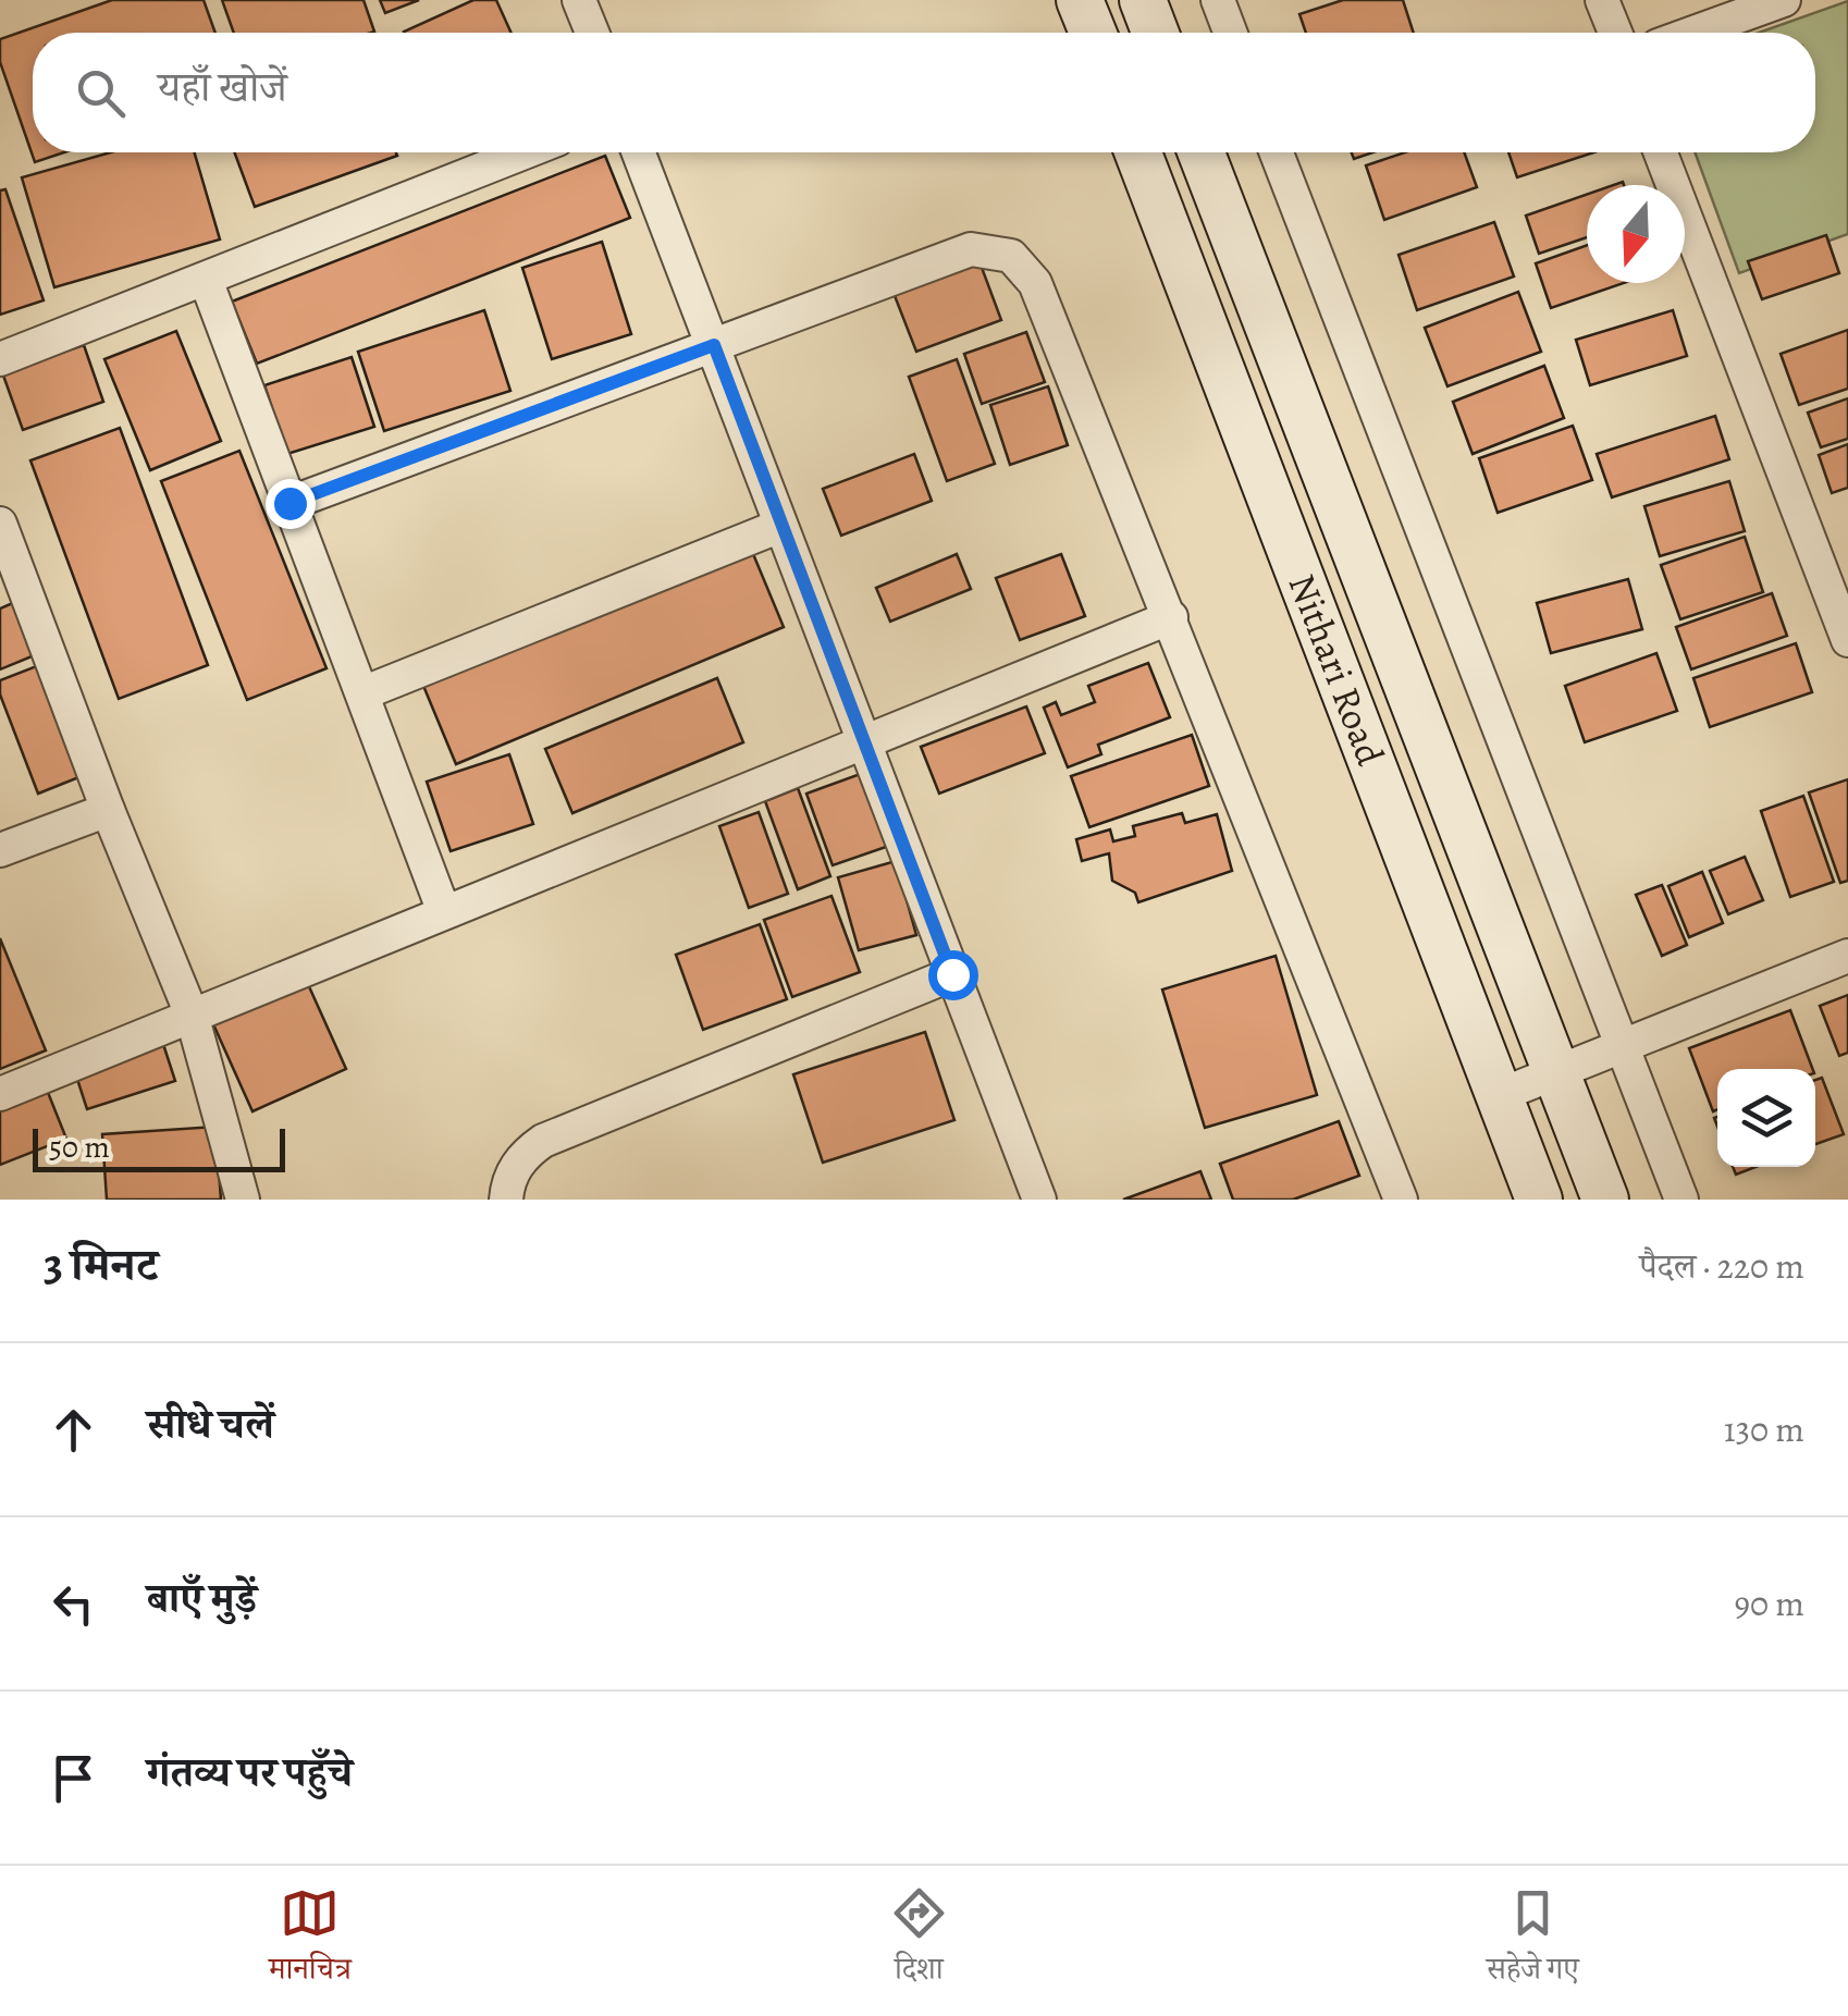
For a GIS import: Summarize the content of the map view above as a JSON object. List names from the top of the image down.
{
  "streets": {
    "street": ["Nithari Road"]
  },
  "scale_bar": "50 m",
  "north": "bottom",
  "page": {
    "search": "यहाँ खोजें",
    "scale": "50 m",
    "heading": ["3 मिनट", "पैदल · 220 m"],
    "list": [
      ["सीधे चलें", "130 m"],
      ["बाएँ मुड़ें", "90 m"],
      "गंतव्य पर पहुँचे"
    ],
    "nav": ["मानचित्र", "दिशा", "सहेजे गए"]
  }
}
